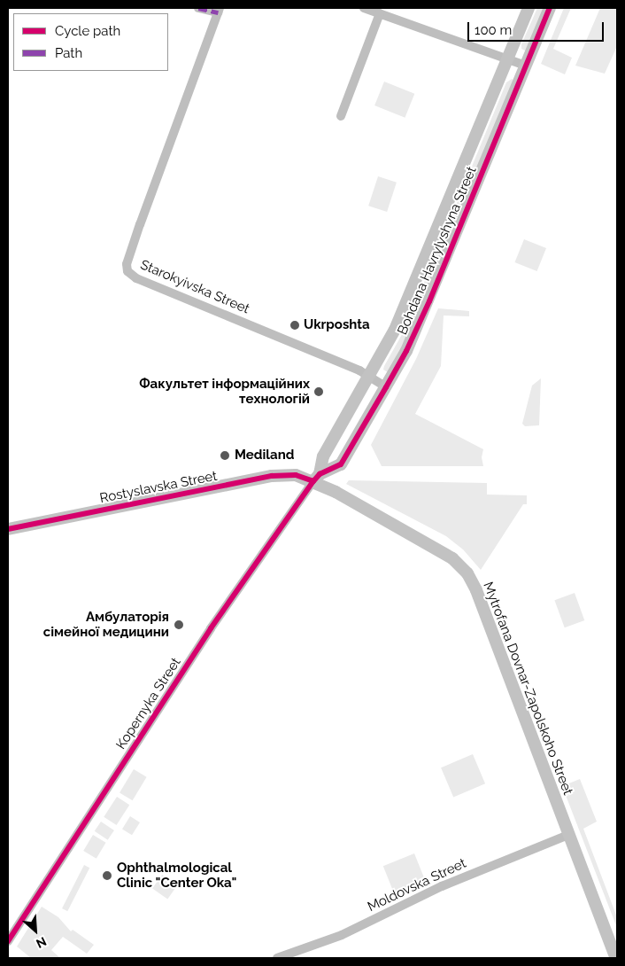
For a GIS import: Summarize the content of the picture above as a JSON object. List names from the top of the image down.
{
  "streets": {
    "street": [
      "Bohdana Havrylyshyna Street",
      "Starokyivska Street",
      "Rostyslavska Street",
      "Mytrofana Dovnar-Zapolskoho Street",
      "Kopernyka Street",
      "Moldovska Street"
    ]
  },
  "crossings": [
    ["Bohdana Havrylyshyna Street", "Starokyivska Street"],
    ["Bohdana Havrylyshyna Street", "Rostyslavska Street"],
    ["Bohdana Havrylyshyna Street", "Mytrofana Dovnar-Zapolskoho Street"],
    ["Bohdana Havrylyshyna Street", "Kopernyka Street"],
    ["Rostyslavska Street", "Mytrofana Dovnar-Zapolskoho Street"],
    ["Rostyslavska Street", "Kopernyka Street"],
    ["Mytrofana Dovnar-Zapolskoho Street", "Kopernyka Street"],
    ["Mytrofana Dovnar-Zapolskoho Street", "Moldovska Street"]
  ],
  "places": [
    "Ukrposhta",
    "Факультет інформаційних технологій",
    "Mediland",
    "Амбулаторія сімейної медицини",
    "Ophthalmological Clinic \"Center Oka\""
  ],
  "legend": ["Cycle path", "Path"],
  "scale_bar": "100 m",
  "north": "bottom right"
}
